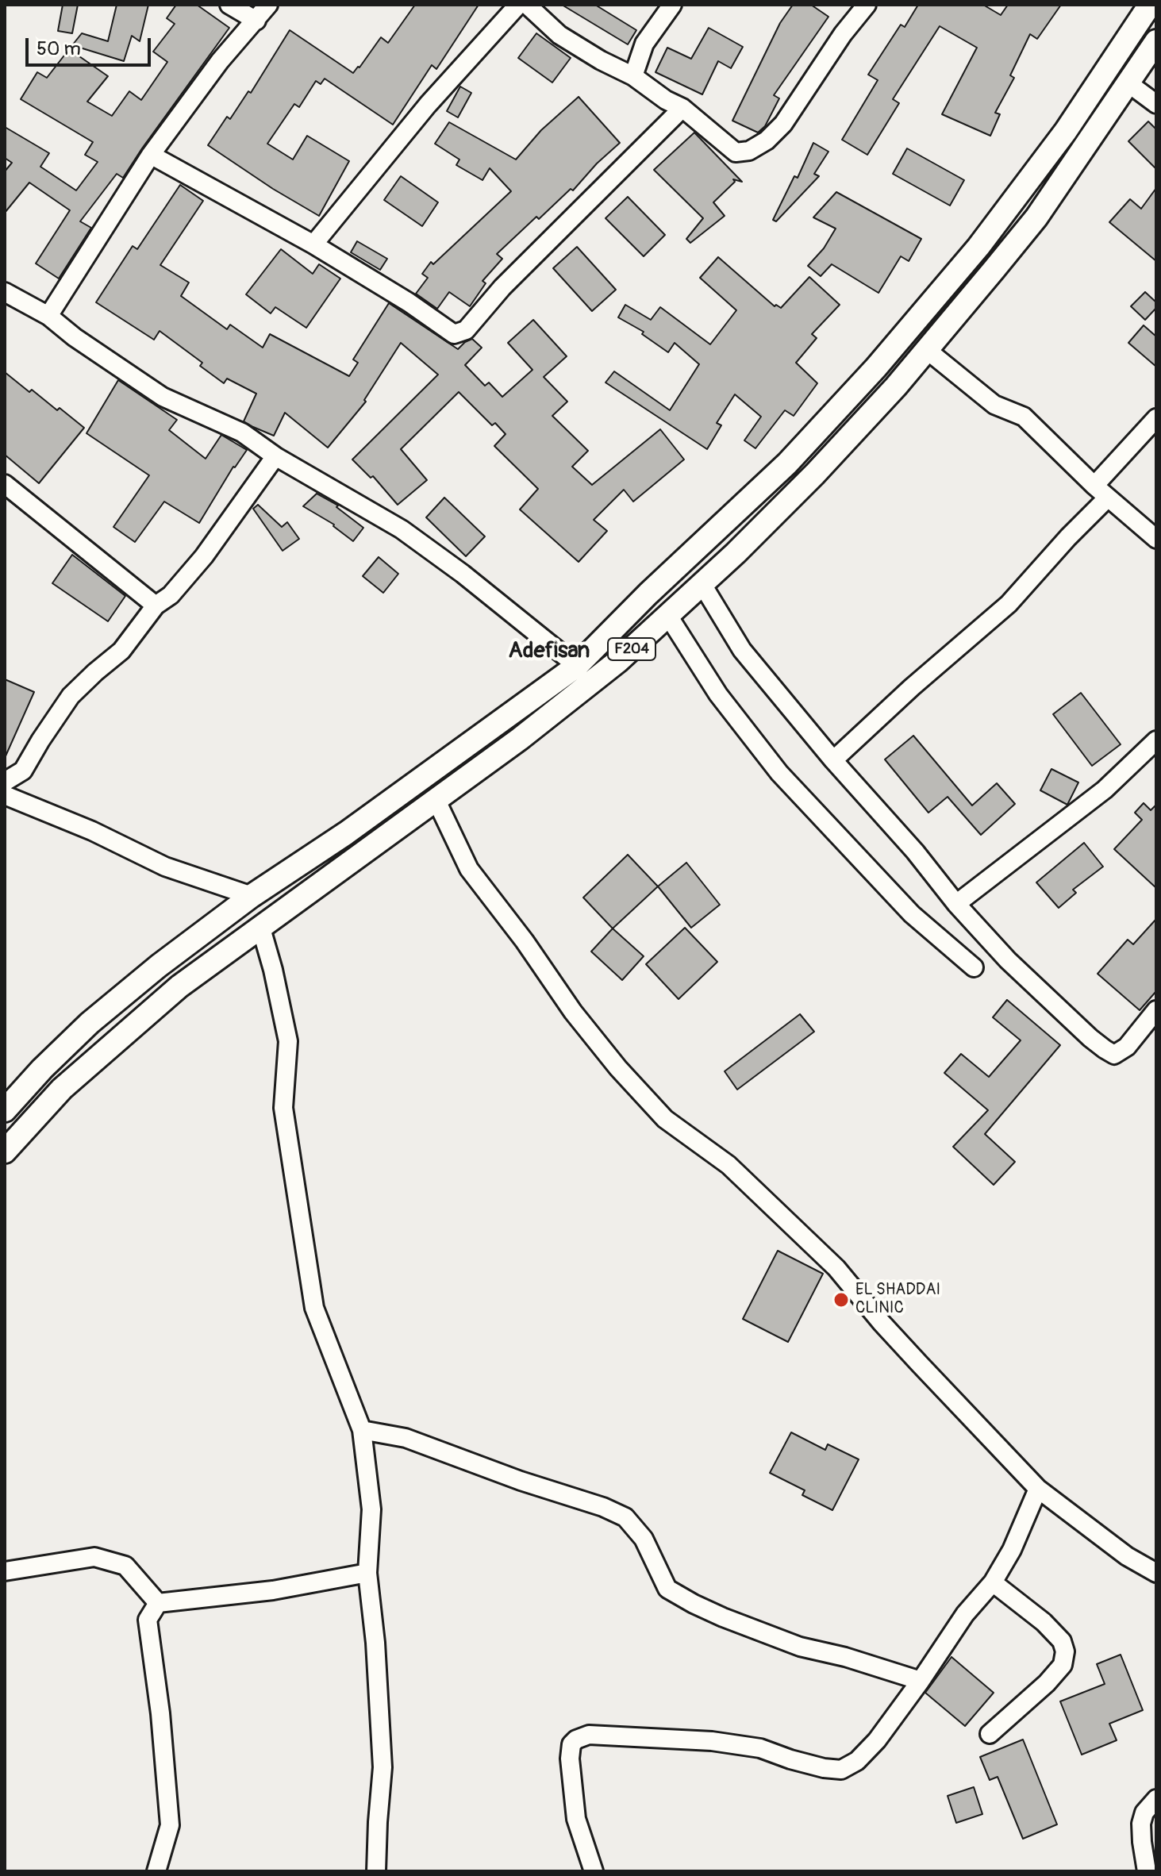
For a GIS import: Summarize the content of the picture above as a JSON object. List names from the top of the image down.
{
  "streets": {
    "main road": ["F204"]
  },
  "districts": ["Adefisan"],
  "places": ["EL SHADDAI CLINIC"],
  "scale_bar": "50 m"
}
